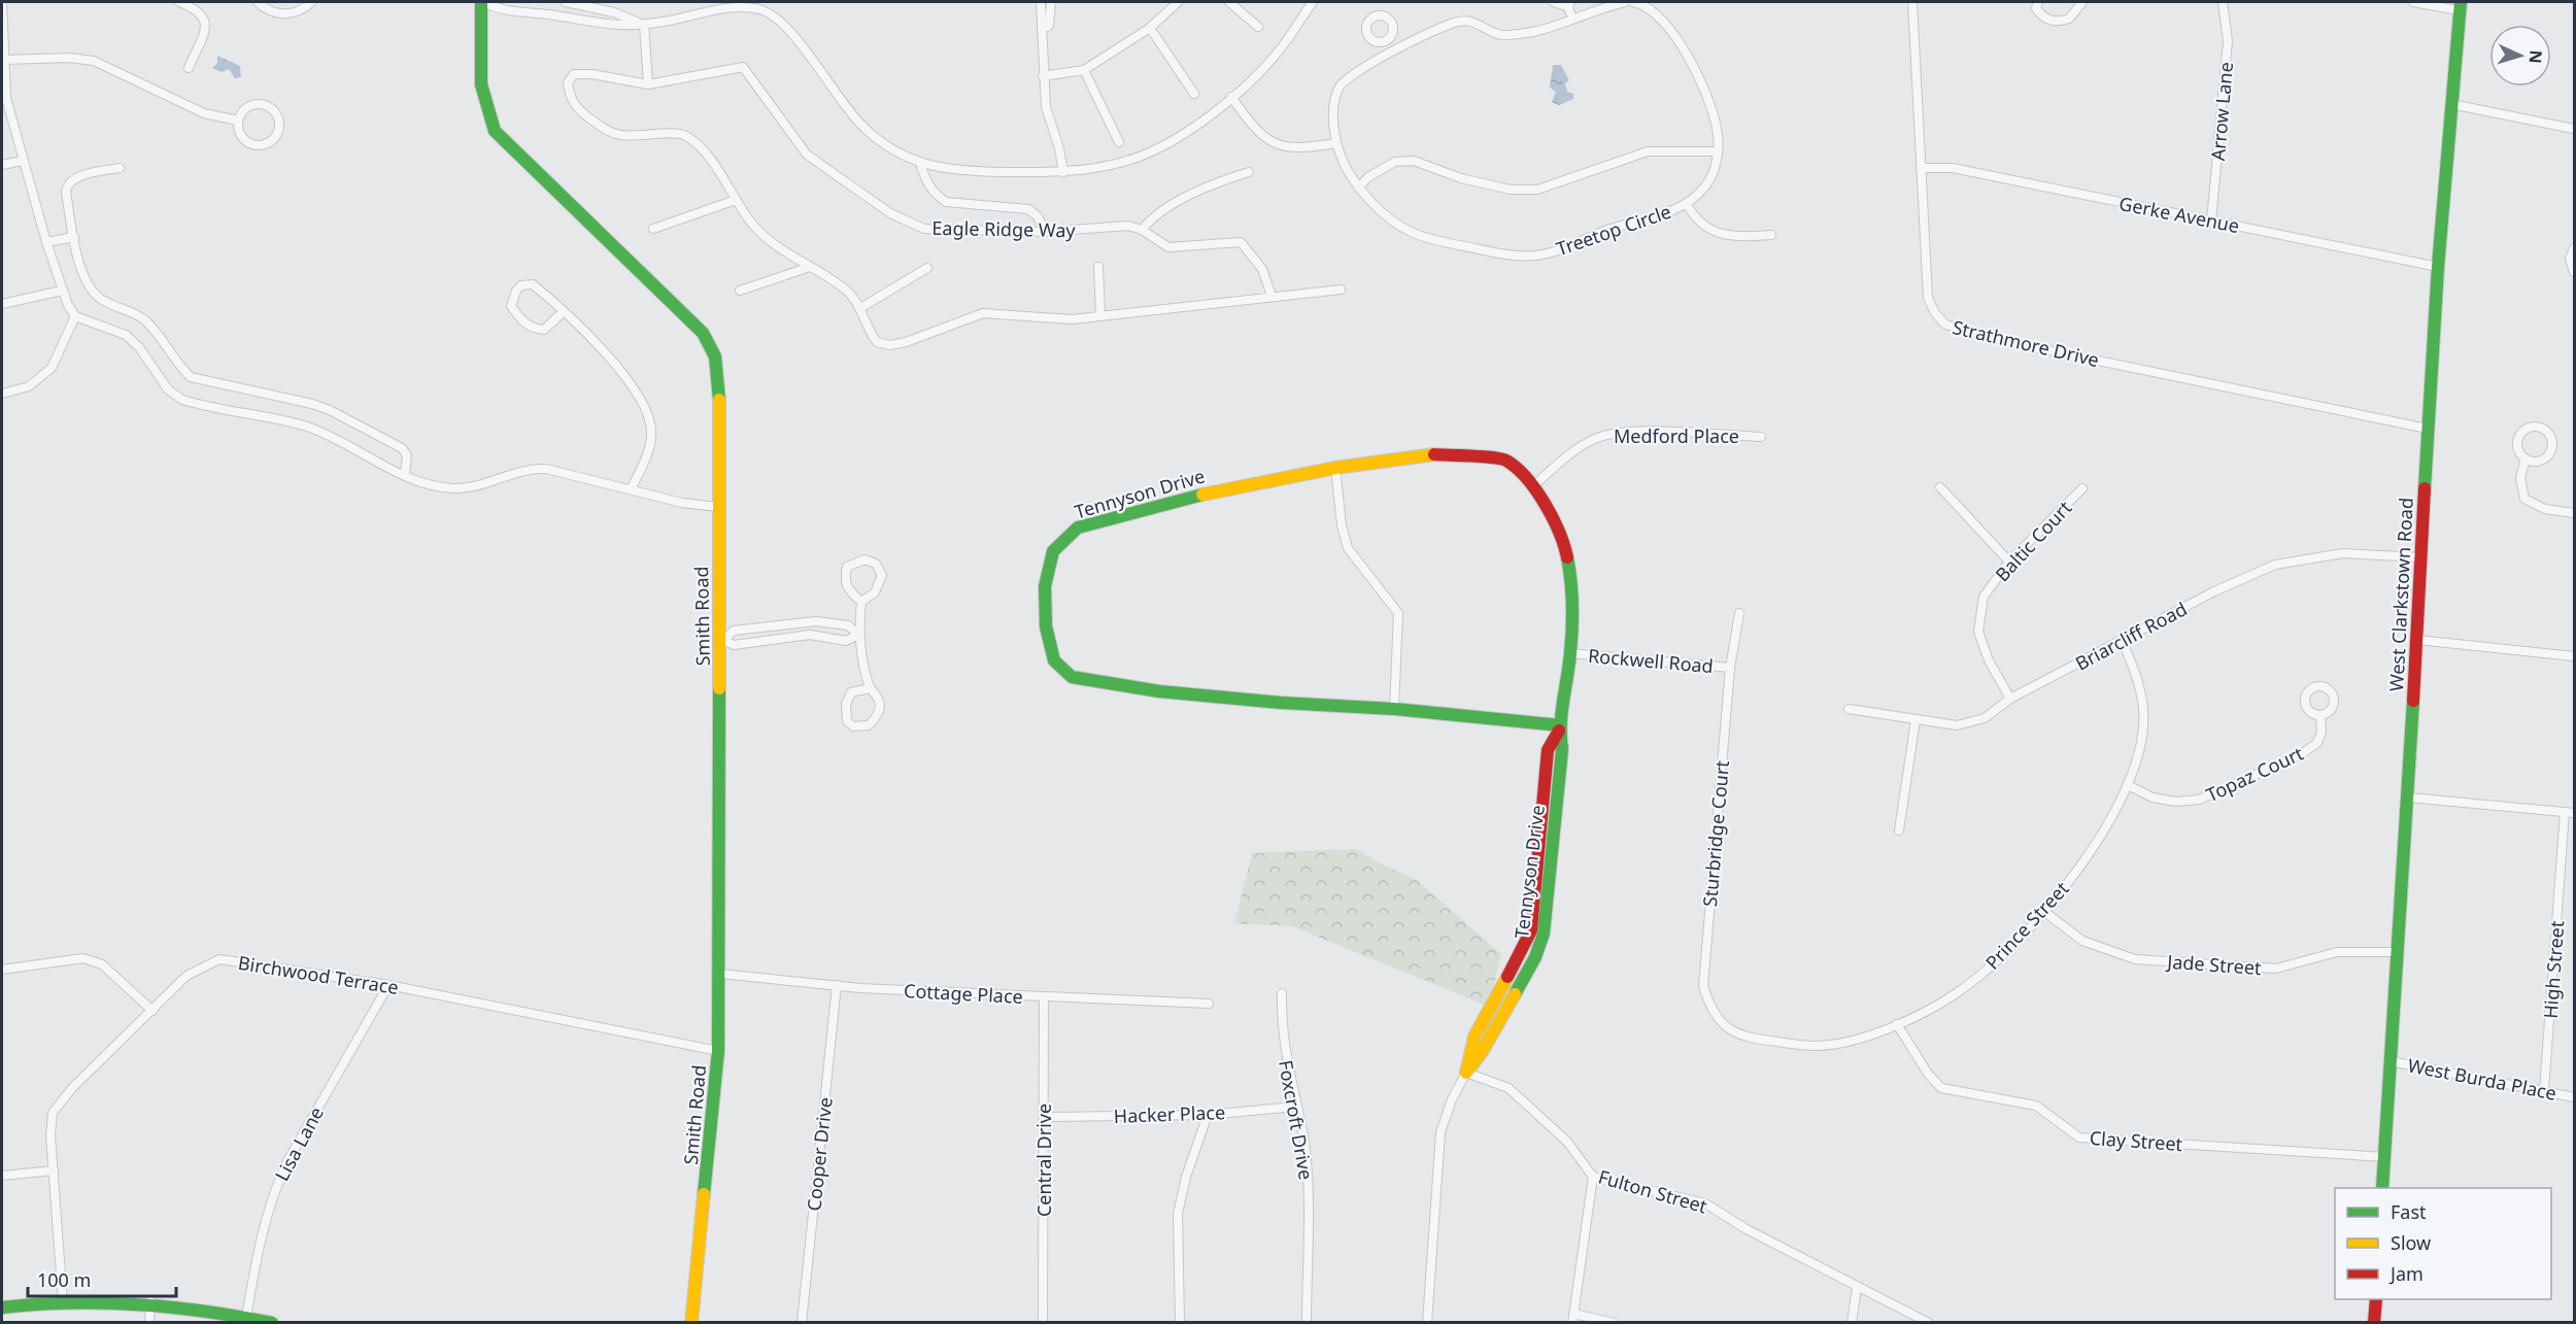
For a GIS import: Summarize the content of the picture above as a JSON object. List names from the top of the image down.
{
  "streets": {
    "street": [
      "Arrow Lane",
      "Gerke Avenue",
      "Eagle Ridge Way",
      "Treetop Circle",
      "Strathmore Drive",
      "Medford Place",
      "Tennyson Drive",
      "Baltic Court",
      "West Clarkstown Road",
      "Smith Road",
      "Briarcliff Road",
      "Rockwell Road",
      "Topaz Court",
      "Sturbridge Court",
      "Prince Street",
      "Jade Street",
      "High Street",
      "Birchwood Terrace",
      "Cottage Place",
      "West Burda Place",
      "Hacker Place",
      "Foxcroft Drive",
      "Clay Street",
      "Lisa Lane",
      "Cooper Drive",
      "Central Drive",
      "Fulton Street"
    ]
  },
  "crossings": [
    ["Arrow Lane", "Gerke Avenue"],
    ["Gerke Avenue", "Strathmore Drive"],
    ["Gerke Avenue", "West Clarkstown Road"],
    ["Strathmore Drive", "West Clarkstown Road"],
    ["Medford Place", "Tennyson Drive"],
    ["Tennyson Drive", "Rockwell Road"],
    ["Tennyson Drive", "Fulton Street"],
    ["Baltic Court", "Briarcliff Road"],
    ["West Clarkstown Road", "Briarcliff Road"],
    ["West Clarkstown Road", "Jade Street"],
    ["West Clarkstown Road", "West Burda Place"],
    ["West Clarkstown Road", "Clay Street"],
    ["Smith Road", "Birchwood Terrace"],
    ["Smith Road", "Cottage Place"],
    ["Briarcliff Road", "Prince Street"],
    ["Rockwell Road", "Sturbridge Court"],
    ["Topaz Court", "Prince Street"],
    ["Sturbridge Court", "Prince Street"],
    ["Prince Street", "Jade Street"],
    ["Prince Street", "Clay Street"],
    ["High Street", "West Burda Place"],
    ["Birchwood Terrace", "Lisa Lane"],
    ["Cottage Place", "Cooper Drive"],
    ["Cottage Place", "Central Drive"],
    ["Hacker Place", "Foxcroft Drive"],
    ["Hacker Place", "Central Drive"]
  ],
  "legend": ["Fast", "Slow", "Jam"],
  "scale_bar": "100 m",
  "north": "right"
}
